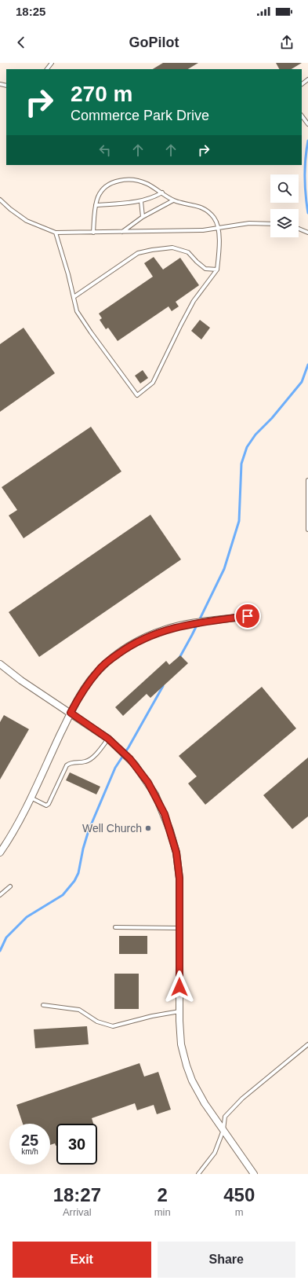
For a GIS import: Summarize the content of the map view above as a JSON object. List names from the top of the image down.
{
  "places": ["Well Church"],
  "page": {
    "status": "18:25",
    "header": "GoPilot",
    "turn": ["270 m", "Commerce Park Drive"],
    "speed": "25 km/h",
    "limit": "30",
    "eta": [
      "18:27",
      "Arrival",
      "2",
      "min",
      "450",
      "m"
    ],
    "buttons": ["Exit", "Share"]
  }
}
